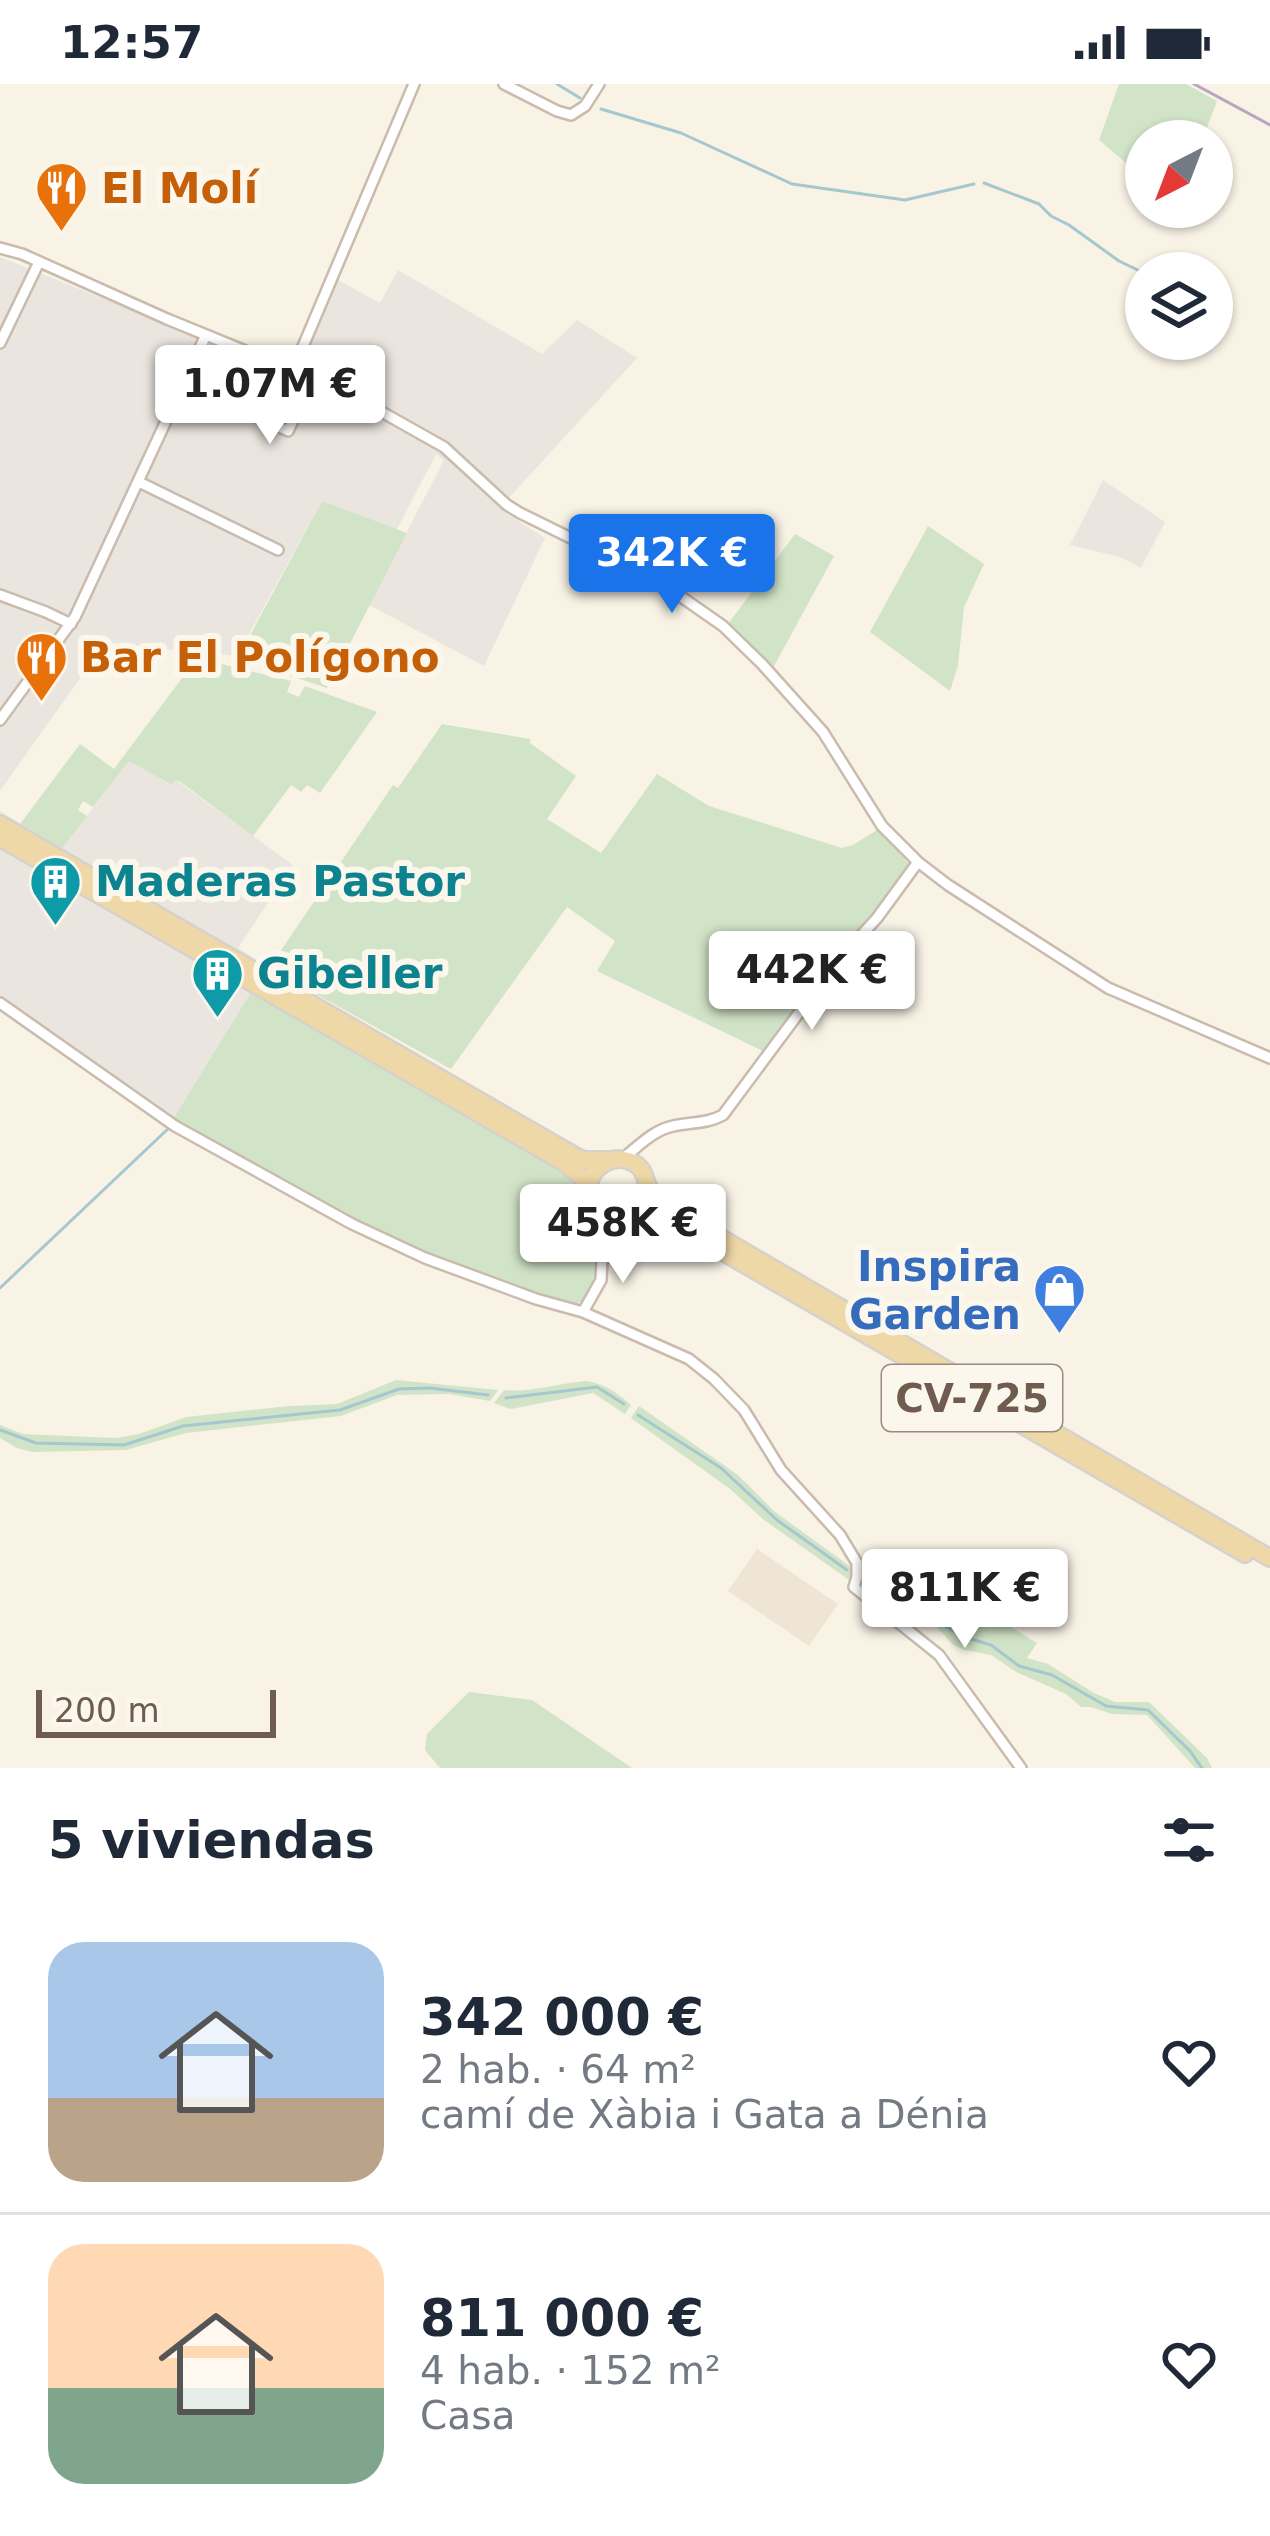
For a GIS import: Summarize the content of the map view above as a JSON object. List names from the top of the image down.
{
  "streets": {
    "main road": ["CV-725"]
  },
  "places": {
    "restaurant": ["El Molí", "Bar El Polígono"],
    "building": ["Maderas Pastor", "Gibeller"],
    "shop": ["Inspira Garden"]
  },
  "scale_bar": "200 m",
  "north": "bottom left",
  "page": {
    "status": "12:57",
    "price": [
      "1.07M €",
      "342K €",
      "442K €",
      "458K €",
      "811K €"
    ],
    "scale": "200 m",
    "heading": "5 viviendas",
    "list": [
      {
        "name": "342 000 €",
        "note": "2 hab. · 64 m² · camí de Xàbia i Gata a Dénia"
      },
      {
        "name": "811 000 €",
        "note": "4 hab. · 152 m² · Casa"
      }
    ]
  }
}
